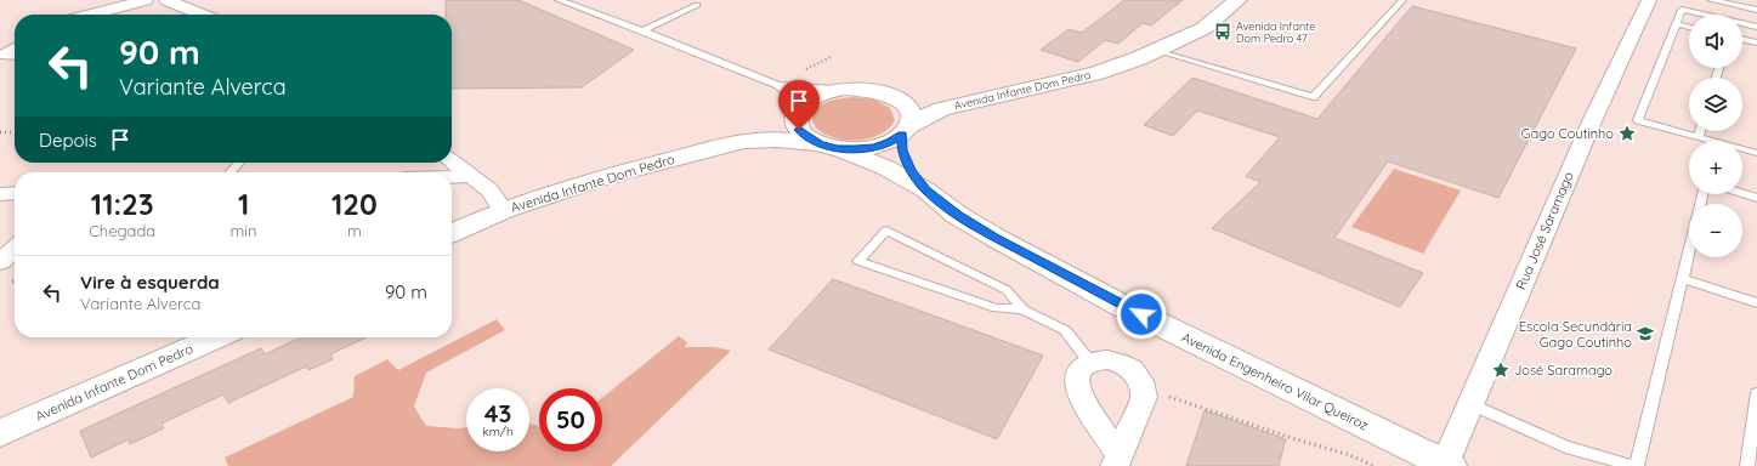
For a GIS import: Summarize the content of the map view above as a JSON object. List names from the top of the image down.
{
  "streets": {
    "main road": ["Avenida Infante Dom Pedro", "Avenida Engenheiro Vilar Queiroz"],
    "street": ["Rua José Saramago"]
  },
  "crossings": [
    ["Avenida Infante Dom Pedro", "Avenida Engenheiro Vilar Queiroz"],
    ["Rua José Saramago", "Avenida Engenheiro Vilar Queiroz"]
  ],
  "places": {
    "bus stop": ["Avenida Infante Dom Pedro 47"],
    "place": ["Gago Coutinho", "José Saramago"],
    "school or university": ["Escola Secundária Gago Coutinho"]
  },
  "page": {
    "map_buttons": ["+", "−"],
    "turn": ["90 m", "Variante Alverca"],
    "then": "Depois",
    "eta": [
      "11:23",
      "Chegada",
      "1",
      "min",
      "120",
      "m"
    ],
    "list": [
      {
        "name": "Vire à esquerda",
        "note": "Variante Alverca",
        "value": "90 m"
      }
    ],
    "speed": "43 km/h",
    "limit": "50"
  }
}
